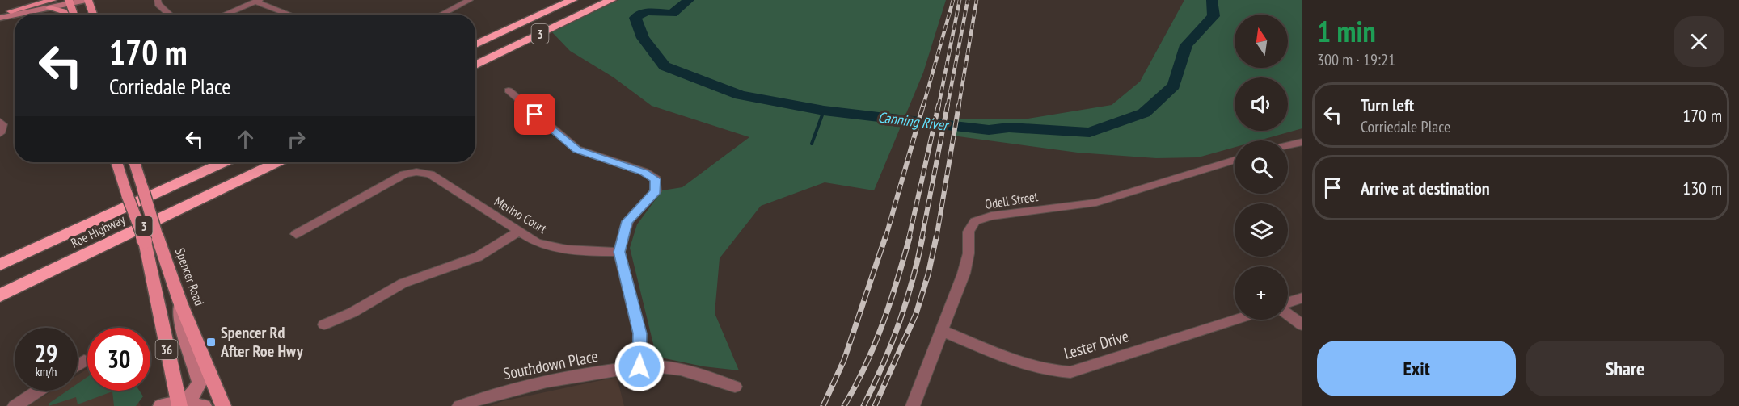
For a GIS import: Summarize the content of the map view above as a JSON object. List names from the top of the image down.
{
  "streets": {
    "highway": ["3", "Roe Highway"],
    "main road": ["Spencer Road", "36"],
    "street": [
      "Odell Street",
      "Merino Court",
      "Lester Drive",
      "Southdown Place"
    ]
  },
  "crossings": [
    ["Odell Street", "Lester Drive"]
  ],
  "water": ["Canning River"],
  "places": {
    "transit": ["Spencer Rd After Roe Hwy"]
  },
  "north": "top",
  "page": {
    "heading": ["1 min", "300 m · 19:21"],
    "map_buttons": "+",
    "turn": ["170 m", "Corriedale Place"],
    "list": [
      {
        "name": "Turn left",
        "note": "Corriedale Place",
        "value": "170 m"
      },
      {
        "name": "Arrive at destination",
        "value": "130 m"
      }
    ],
    "speed": "29 km/h",
    "limit": "30",
    "buttons": ["Exit", "Share"]
  }
}
